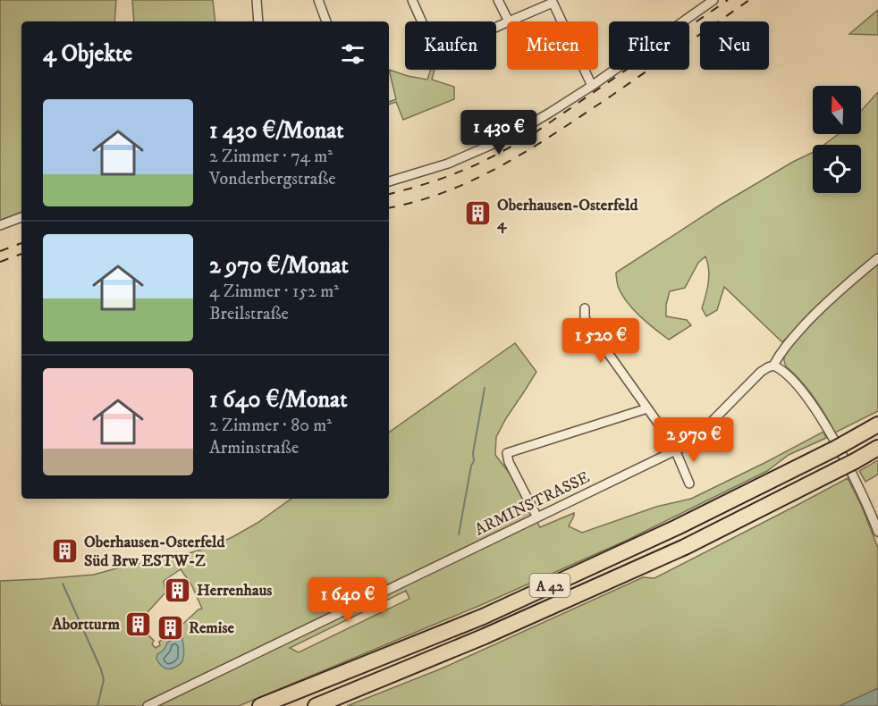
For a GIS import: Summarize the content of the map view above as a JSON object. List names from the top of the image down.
{
  "streets": {
    "highway": ["A 42"],
    "street": ["ARMINSTRASSE"]
  },
  "places": {
    "building": [
      "Oberhausen-Osterfeld 4",
      "Oberhausen-Osterfeld Süd Brw ESTW-Z",
      "Herrenhaus",
      "Abortturm",
      "Remise"
    ]
  },
  "north": "top",
  "page": {
    "chip": [
      "Kaufen",
      "Mieten",
      "Filter",
      "Neu"
    ],
    "heading": "4 Objekte",
    "list": [
      {
        "name": "1 430 €/Monat",
        "note": "2 Zimmer · 74 m² · Vonderbergstraße"
      },
      {
        "name": "2 970 €/Monat",
        "note": "4 Zimmer · 152 m² · Breilstraße"
      },
      {
        "name": "1 640 €/Monat",
        "note": "2 Zimmer · 80 m² · Arminstraße"
      }
    ],
    "price": [
      "1 430 €",
      "1 520 €",
      "2 970 €",
      "1 640 €"
    ]
  }
}
